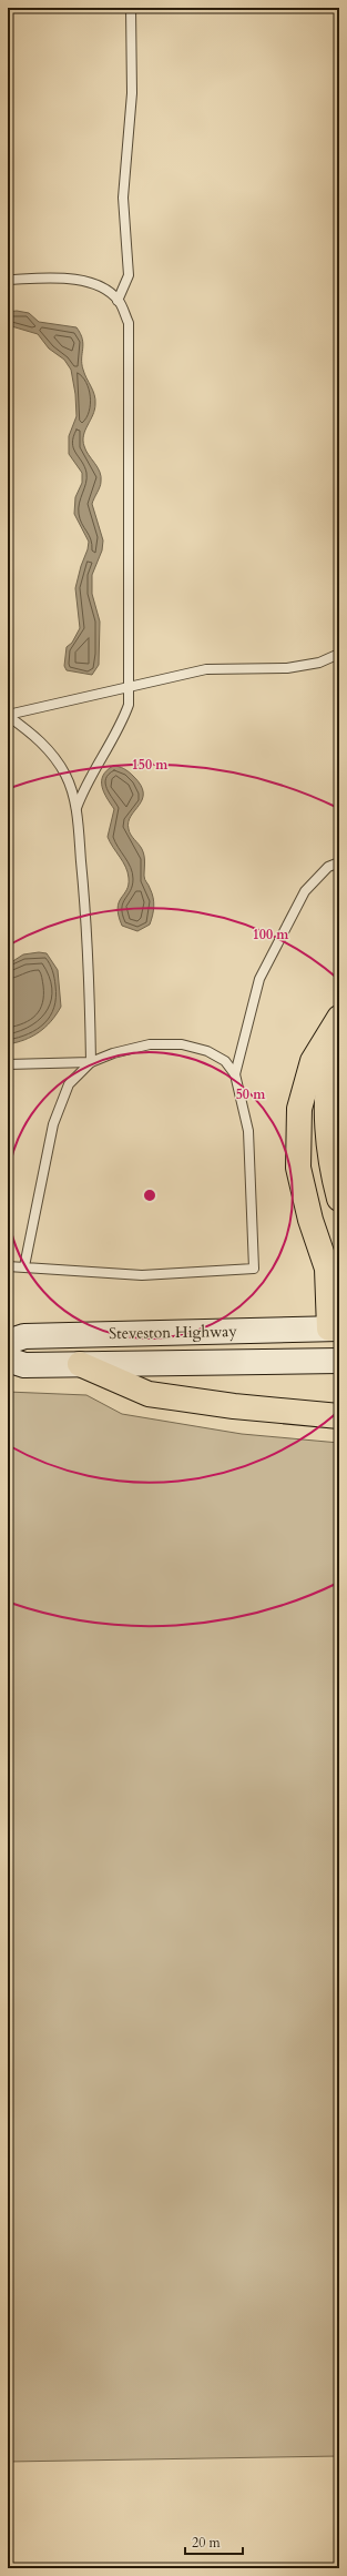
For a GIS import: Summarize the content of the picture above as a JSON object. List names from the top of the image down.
{
  "streets": {
    "main road": ["Steveston Highway"]
  },
  "scale_bar": "20 m",
  "rings": ["150 m", "100 m", "50 m"]
}
